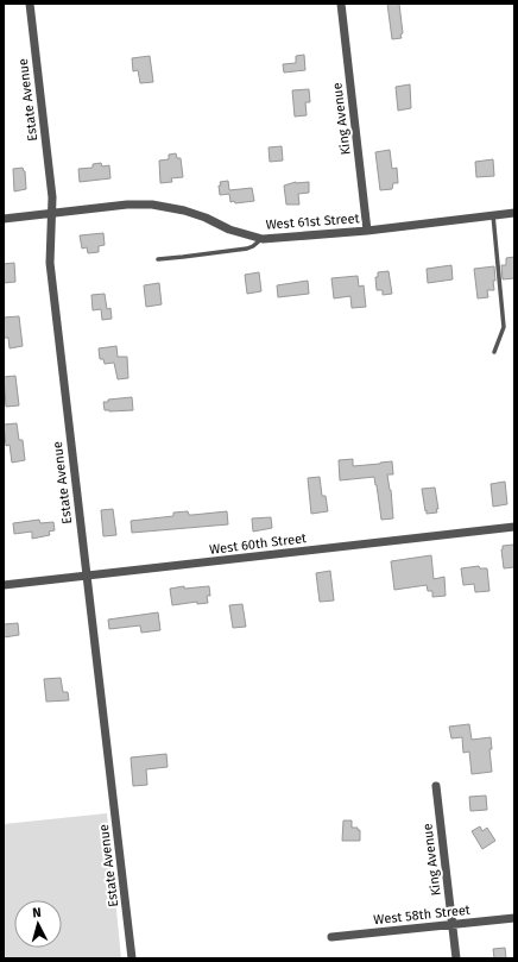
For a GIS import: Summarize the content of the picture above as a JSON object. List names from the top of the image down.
{
  "streets": {
    "street": [
      "Estate Avenue",
      "King Avenue",
      "West 61st Street",
      "West 60th Street",
      "West 58th Street"
    ]
  },
  "crossings": [
    ["Estate Avenue", "West 61st Street"],
    ["Estate Avenue", "West 60th Street"],
    ["King Avenue", "West 61st Street"],
    ["King Avenue", "West 58th Street"]
  ],
  "north": "top"
}
